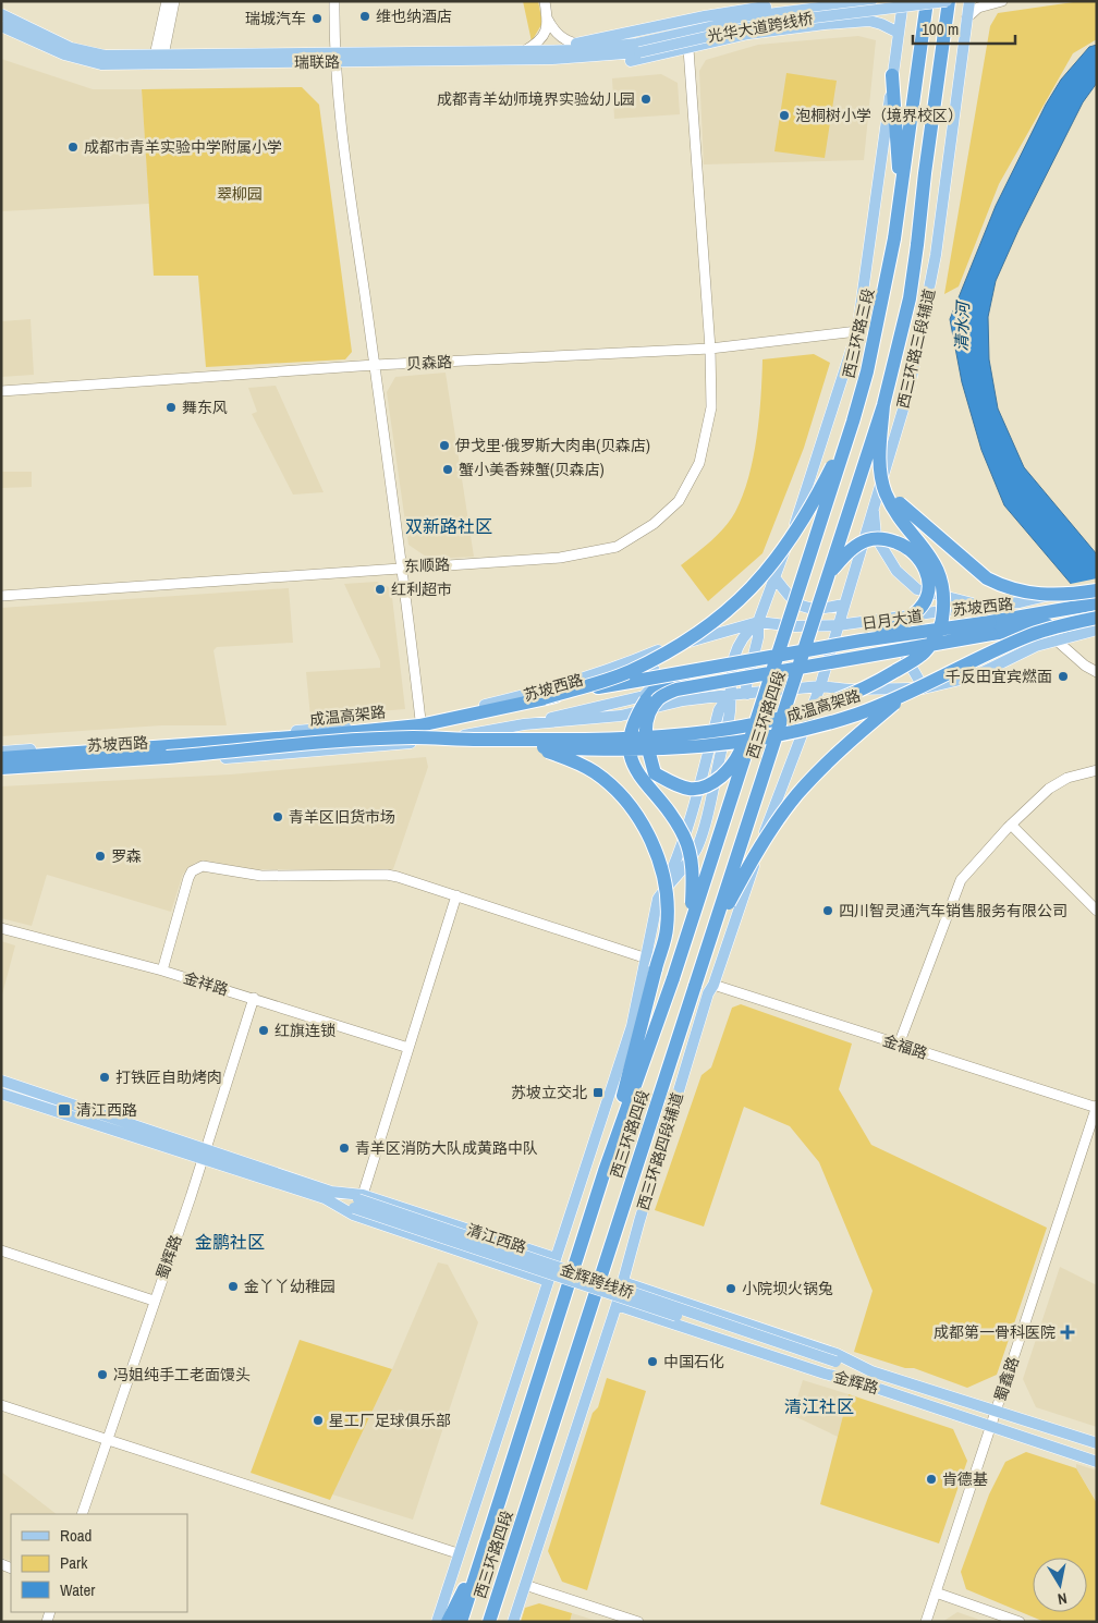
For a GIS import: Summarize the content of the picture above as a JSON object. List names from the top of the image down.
{
  "streets": {
    "highway": [
      "西三环路三段",
      "日月大道",
      "成温高架路",
      "西三环路四段"
    ],
    "main road": [
      "光华大道跨线桥",
      "瑞联路",
      "西三环路三段辅道",
      "苏坡西路",
      "西三环路四段辅道",
      "清江西路",
      "金辉跨线桥",
      "金辉路"
    ],
    "street": [
      "贝森路",
      "东顺路",
      "金祥路",
      "金福路",
      "蜀辉路",
      "蜀鑫路"
    ]
  },
  "crossings": [
    ["光华大道跨线桥", "瑞联路"],
    ["西三环路三段", "西三环路四段"],
    ["西三环路三段辅道", "苏坡西路"],
    ["西三环路三段辅道", "西三环路四段辅道"],
    ["贝森路", "东顺路"],
    ["苏坡西路", "西三环路四段辅道"],
    ["日月大道", "成温高架路"],
    ["金祥路", "蜀辉路"],
    ["金福路", "西三环路四段辅道"],
    ["金福路", "蜀鑫路"],
    ["西三环路四段辅道", "金辉路"],
    ["清江西路", "蜀辉路"],
    ["清江西路", "金辉跨线桥"],
    ["蜀鑫路", "金辉路"]
  ],
  "districts": ["双新路社区", "金鹏社区", "清江社区"],
  "water": ["清水河"],
  "parks": ["翠柳园"],
  "places": {
    "other": [
      "维也纳酒店",
      "瑞城汽车",
      "成都青羊幼师境界实验幼儿园",
      "泡桐树小学（境界校区）",
      "成都市青羊实验中学附属小学",
      "舞东风",
      "伊戈里·俄罗斯大肉串(贝森店)",
      "蟹小美香辣蟹(贝森店)",
      "红利超市",
      "千反田宜宾燃面",
      "青羊区旧货市场",
      "罗森",
      "四川智灵通汽车销售服务有限公司",
      "红旗连锁",
      "打铁匠自助烤肉",
      "青羊区消防大队成黄路中队",
      "金丫丫幼稚园",
      "小院坝火锅兔",
      "中国石化",
      "冯姐纯手工老面馒头",
      "星工厂足球俱乐部",
      "肯德基"
    ],
    "transit": ["苏坡立交北", "清江西路"],
    "health": ["成都第一骨科医院"]
  },
  "legend": ["Road", "Park", "Water"],
  "scale_bar": "100 m",
  "north": "bottom"
}
